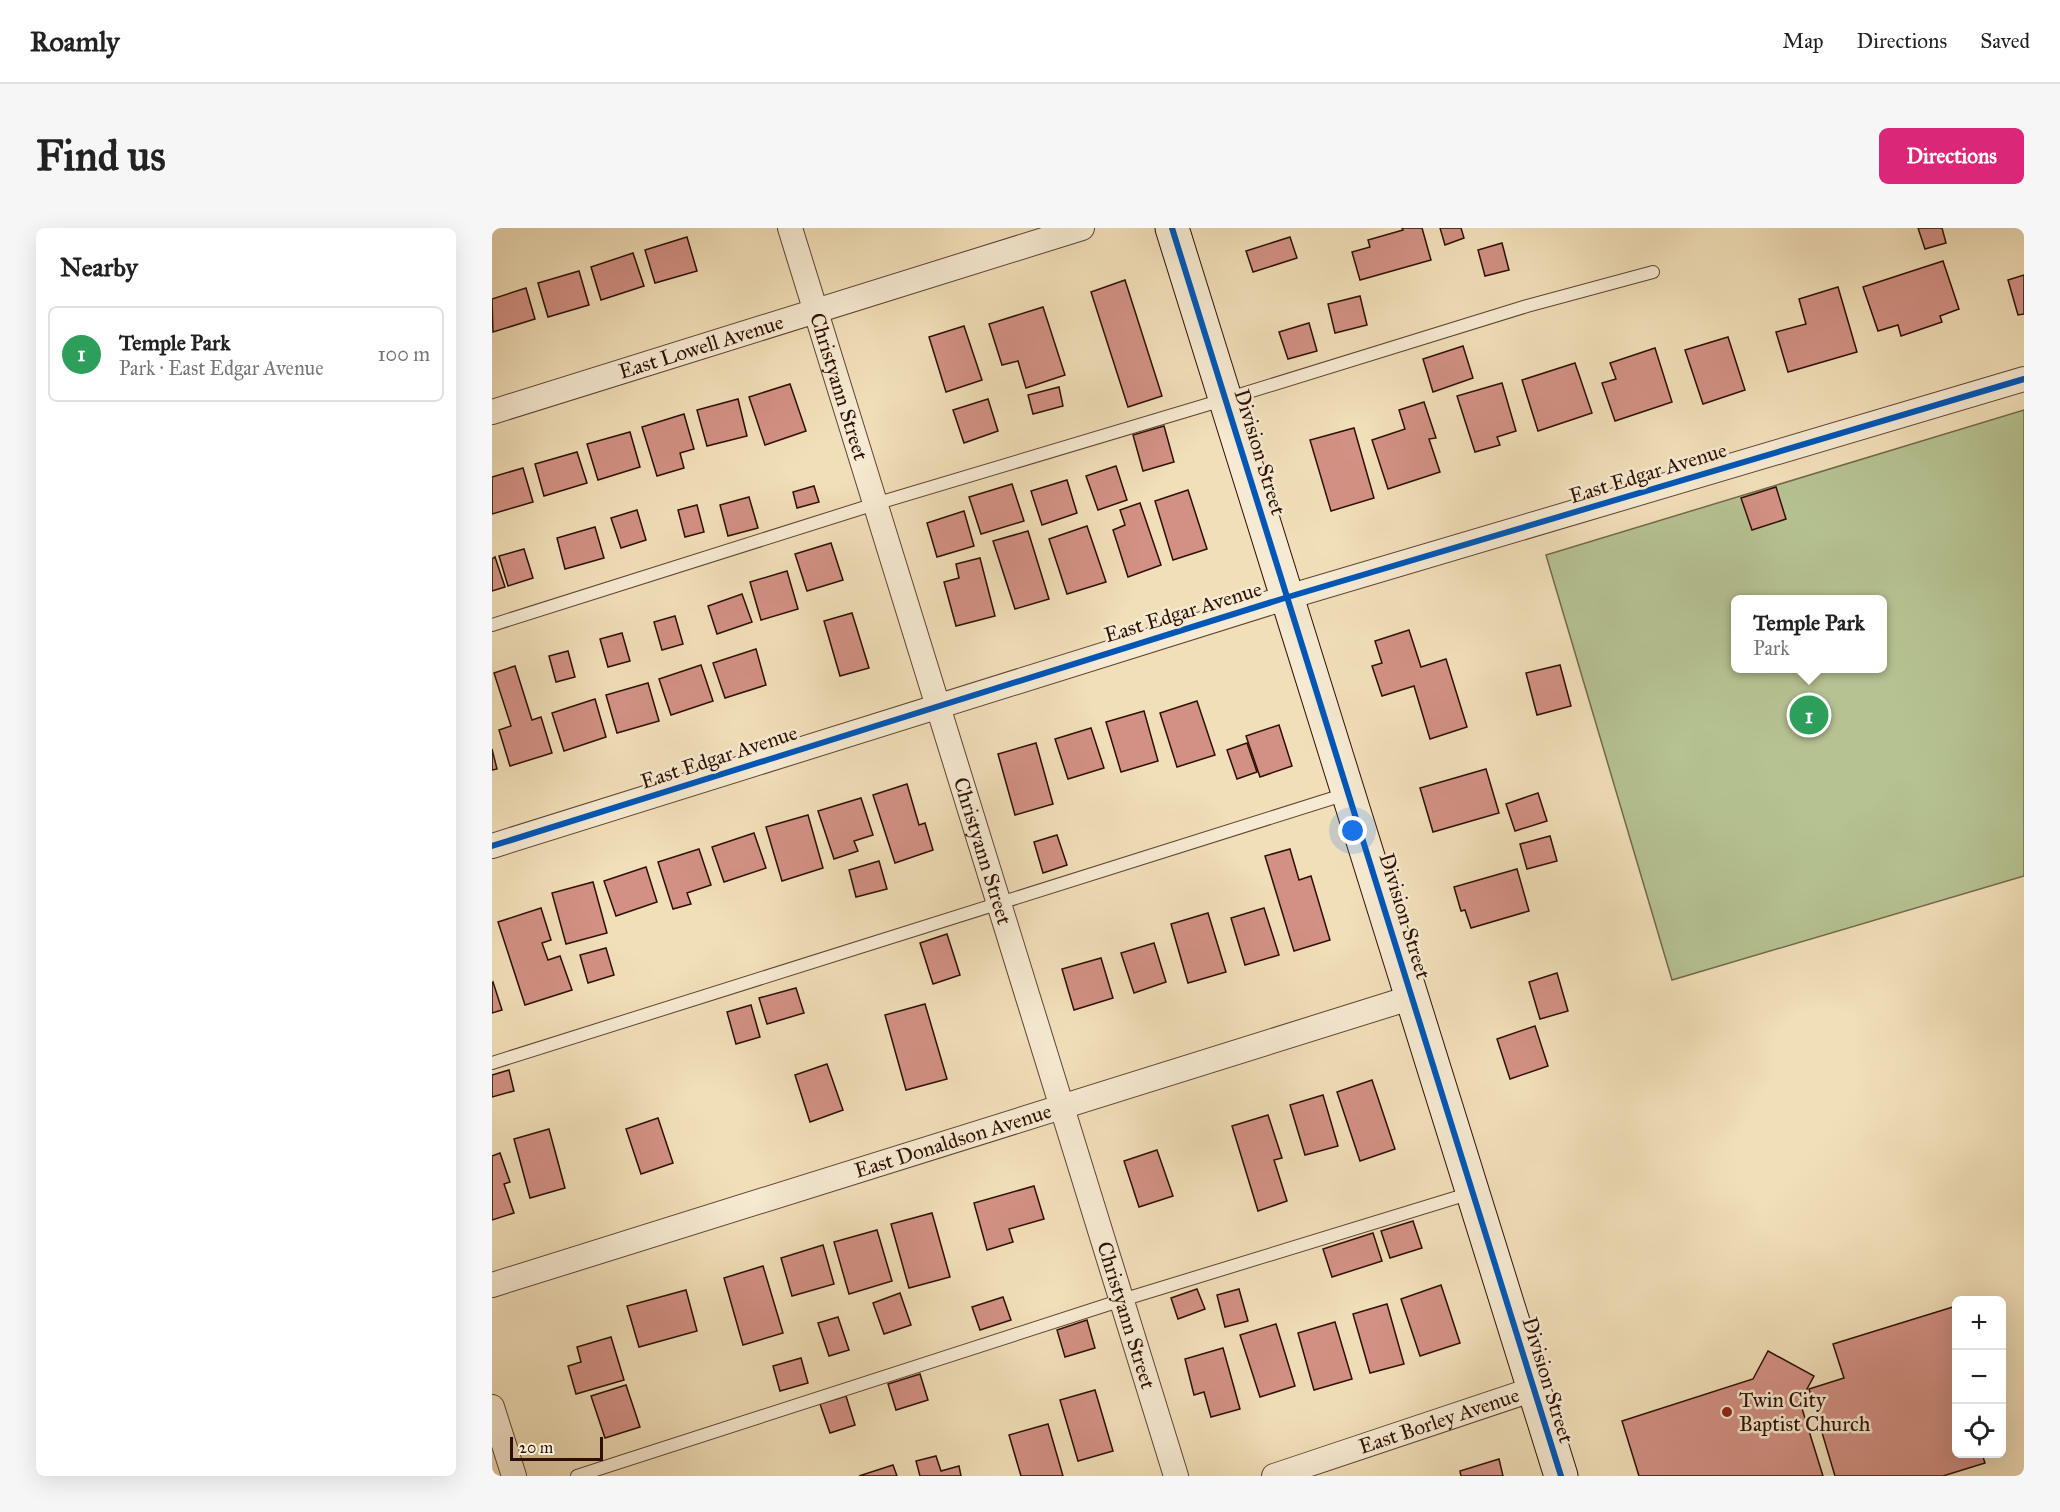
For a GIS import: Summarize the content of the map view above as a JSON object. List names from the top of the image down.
{
  "streets": {
    "street": [
      "East Lowell Avenue",
      "Christyann Street",
      "Division Street",
      "East Edgar Avenue",
      "East Donaldson Avenue",
      "East Borley Avenue"
    ]
  },
  "crossings": [
    ["East Lowell Avenue", "Christyann Street"],
    ["Christyann Street", "East Edgar Avenue"],
    ["Christyann Street", "East Donaldson Avenue"],
    ["Division Street", "East Edgar Avenue"],
    ["Division Street", "East Donaldson Avenue"],
    ["Division Street", "East Borley Avenue"]
  ],
  "places": ["Twin City Baptist Church"],
  "scale_bar": "20 m",
  "page": {
    "header": "Roamly",
    "nav": ["Map", "Directions", "Saved"],
    "buttons": "Directions",
    "title": "Find us",
    "heading": "Nearby",
    "list": [
      {
        "mark": "1",
        "name": "Temple Park",
        "note": "Park · East Edgar Avenue",
        "value": "100 m"
      }
    ],
    "popup": ["Temple Park", "Park"],
    "pins": "1",
    "map_buttons": ["+", "−"],
    "scale": "20 m"
  }
}
